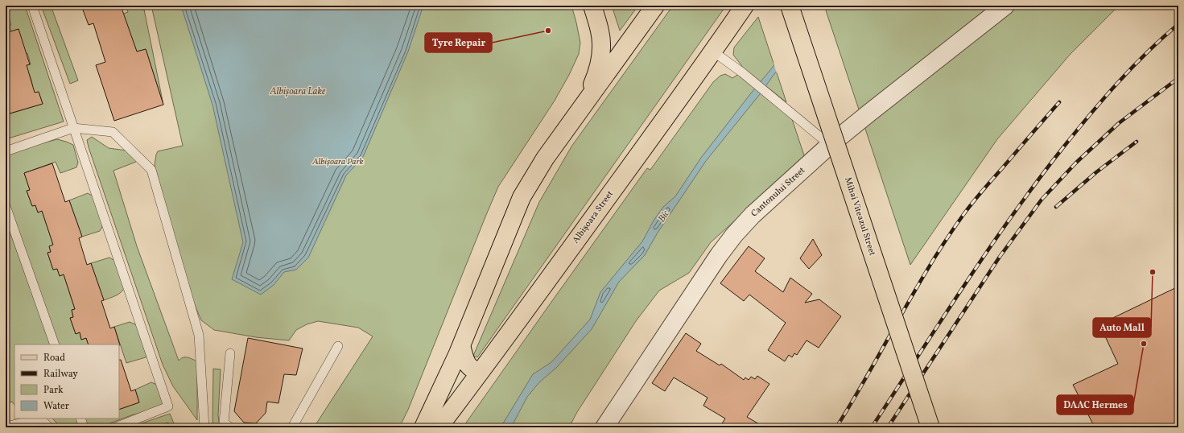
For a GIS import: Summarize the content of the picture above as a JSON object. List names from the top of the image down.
{
  "streets": {
    "main road": ["Mihai Viteazul Street", "Albișoara Street"],
    "street": ["Cantonului Street"]
  },
  "water": ["Albișoara Lake", "Bîc"],
  "parks": ["Albișoara Park"],
  "places": ["Tyre Repair", "Auto Mall", "DAAC Hermes"],
  "legend": [
    "Road",
    "Railway",
    "Park",
    "Water"
  ]
}
